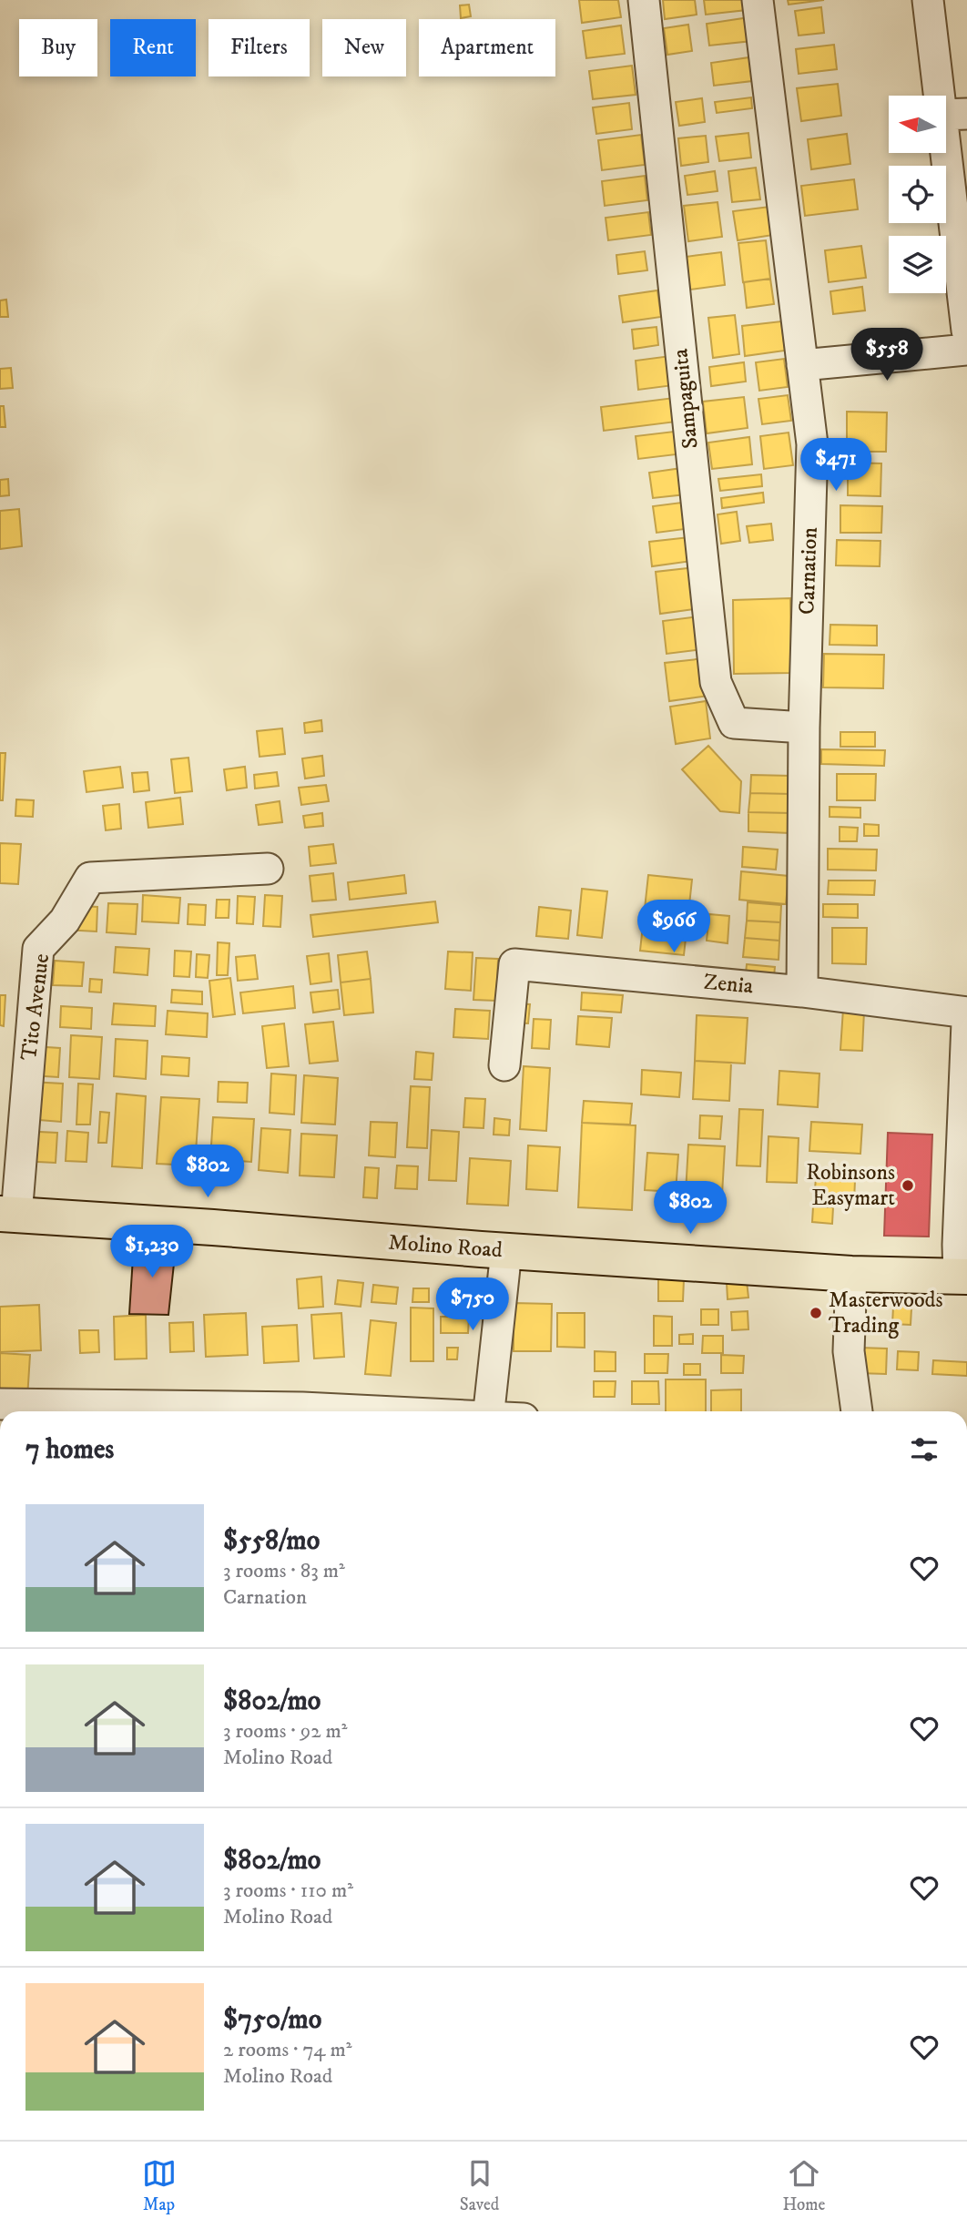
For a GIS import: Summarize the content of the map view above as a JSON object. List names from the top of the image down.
{
  "streets": {
    "main road": ["Molino Road"],
    "street": [
      "Sampaguita",
      "Carnation",
      "Zenia",
      "Tito Avenue"
    ]
  },
  "crossings": [
    ["Sampaguita", "Carnation"],
    ["Carnation", "Zenia"],
    ["Tito Avenue", "Molino Road"]
  ],
  "places": ["Robinsons Easymart", "Masterwoods Trading"],
  "north": "left",
  "page": {
    "chip": [
      "Buy",
      "Rent",
      "Filters",
      "New",
      "Apartment"
    ],
    "price": [
      "$558",
      "$471",
      "$966",
      "$802",
      "$802",
      "$1,230",
      "$750"
    ],
    "heading": "7 homes",
    "list": [
      {
        "name": "$558/mo",
        "note": "3 rooms · 83 m² · Carnation"
      },
      {
        "name": "$802/mo",
        "note": "3 rooms · 92 m² · Molino Road"
      },
      {
        "name": "$802/mo",
        "note": "3 rooms · 110 m² · Molino Road"
      },
      {
        "name": "$750/mo",
        "note": "2 rooms · 74 m² · Molino Road"
      }
    ],
    "tabs": ["Map", "Saved", "Home"]
  }
}
